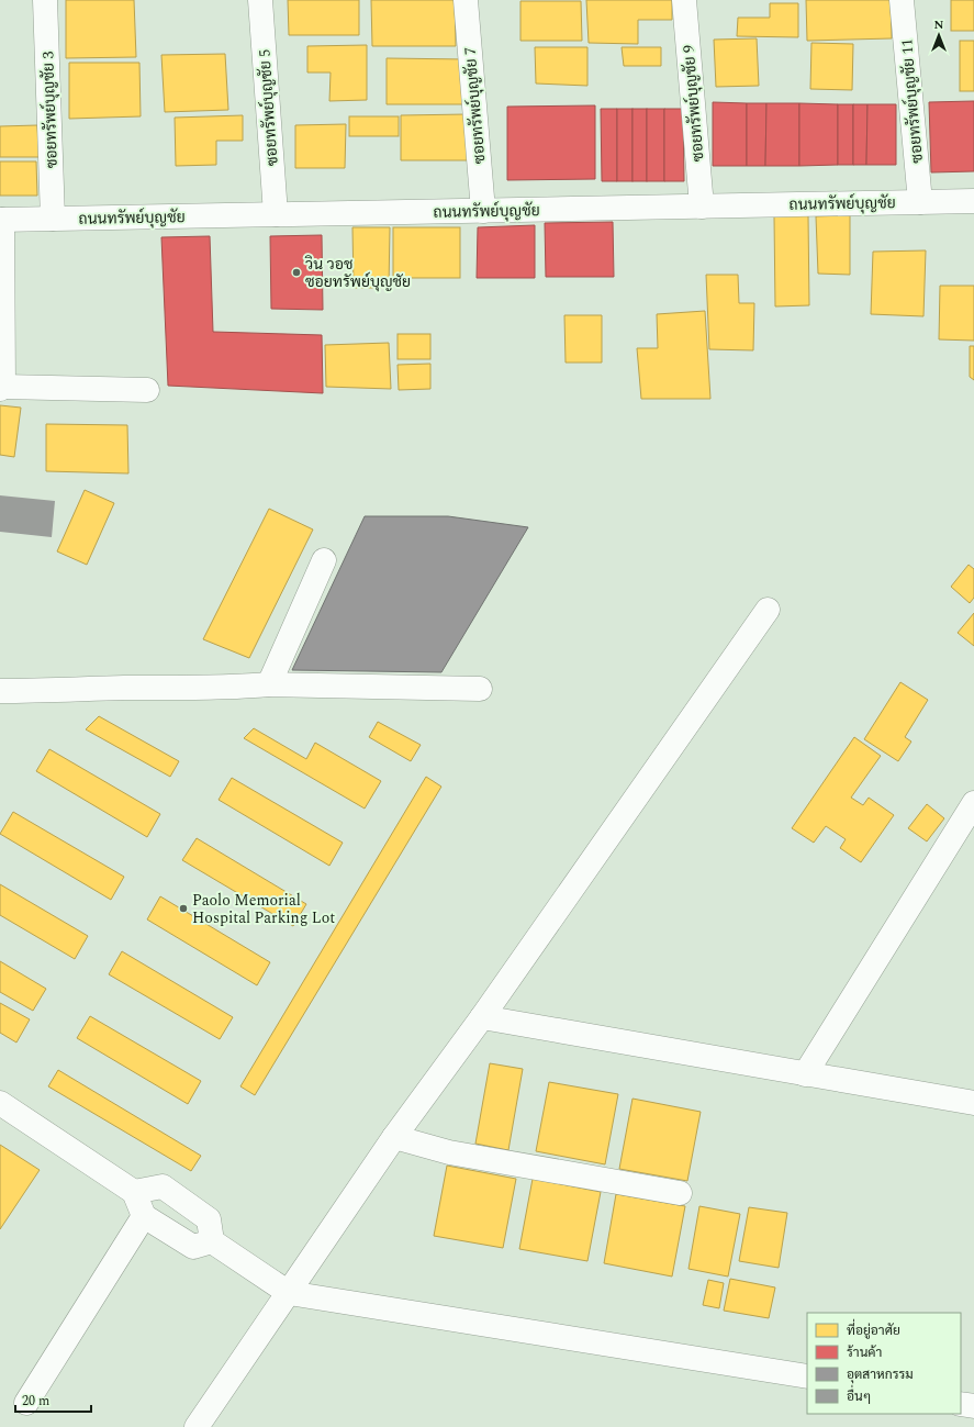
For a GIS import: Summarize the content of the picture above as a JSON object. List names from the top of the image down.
{
  "streets": {
    "street": [
      "ซอยทรัพย์บุญชัย 11",
      "ซอยทรัพย์บุญชัย 9",
      "ซอยทรัพย์บุญชัย 7",
      "ซอยทรัพย์บุญชัย 5",
      "ซอยทรัพย์บุญชัย 3",
      "ถนนทรัพย์บุญชัย"
    ]
  },
  "crossings": [
    ["ซอยทรัพย์บุญชัย 11", "ถนนทรัพย์บุญชัย"],
    ["ซอยทรัพย์บุญชัย 9", "ถนนทรัพย์บุญชัย"],
    ["ซอยทรัพย์บุญชัย 7", "ถนนทรัพย์บุญชัย"],
    ["ซอยทรัพย์บุญชัย 5", "ถนนทรัพย์บุญชัย"],
    ["ซอยทรัพย์บุญชัย 3", "ถนนทรัพย์บุญชัย"]
  ],
  "places": ["วิน วอช ซอยทรัพย์บุญชัย", "Paolo Memorial Hospital Parking Lot"],
  "legend": [
    "ที่อยู่อาศัย",
    "ร้านค้า",
    "อุตสาหกรรม",
    "อื่นๆ"
  ],
  "scale_bar": "20 m",
  "north": "top"
}
